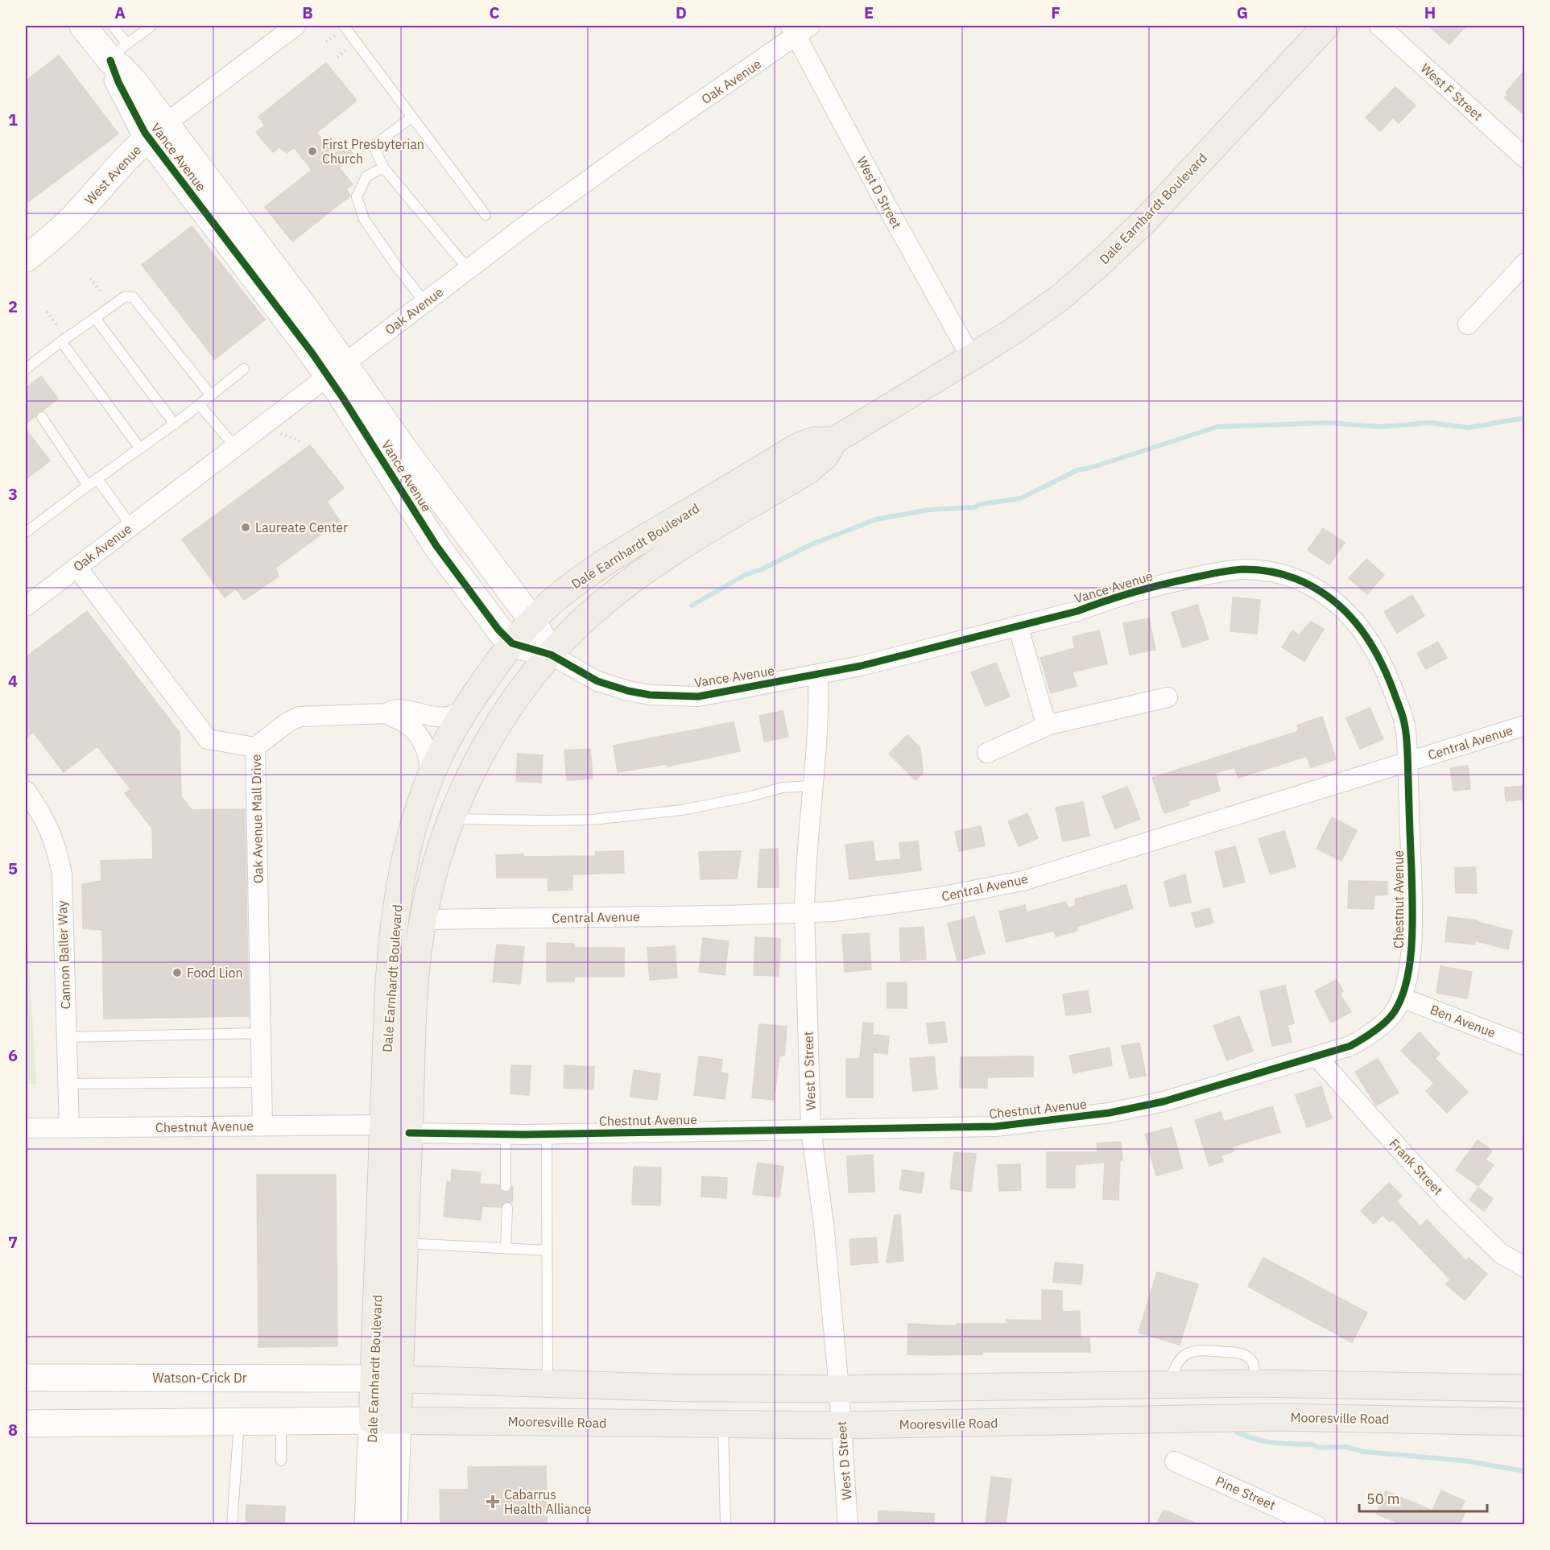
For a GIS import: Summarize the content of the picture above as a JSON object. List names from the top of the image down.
{
  "streets": {
    "main road": ["Dale Earnhardt Boulevard", "Mooresville Road"],
    "street": [
      "Oak Avenue",
      "West F Street",
      "Vance Avenue",
      "West Avenue",
      "West D Street",
      "Central Avenue",
      "Oak Avenue Mall Drive",
      "Chestnut Avenue",
      "Cannon Baller Way",
      "Ben Avenue",
      "Frank Street",
      "Watson-Crick Dr",
      "Pine Street"
    ]
  },
  "crossings": [
    ["Oak Avenue", "Vance Avenue"],
    ["Oak Avenue", "West D Street"],
    ["Oak Avenue", "Oak Avenue Mall Drive"],
    ["Vance Avenue", "West Avenue"],
    ["Vance Avenue", "West D Street"],
    ["Vance Avenue", "Dale Earnhardt Boulevard"],
    ["Vance Avenue", "Central Avenue"],
    ["Vance Avenue", "Chestnut Avenue"],
    ["West D Street", "Dale Earnhardt Boulevard"],
    ["West D Street", "Central Avenue"],
    ["West D Street", "Chestnut Avenue"],
    ["West D Street", "Mooresville Road"],
    ["Dale Earnhardt Boulevard", "Central Avenue"],
    ["Dale Earnhardt Boulevard", "Chestnut Avenue"],
    ["Dale Earnhardt Boulevard", "Watson-Crick Dr"],
    ["Dale Earnhardt Boulevard", "Mooresville Road"],
    ["Central Avenue", "Chestnut Avenue"],
    ["Oak Avenue Mall Drive", "Chestnut Avenue"],
    ["Chestnut Avenue", "Cannon Baller Way"],
    ["Chestnut Avenue", "Ben Avenue"],
    ["Chestnut Avenue", "Frank Street"]
  ],
  "places": {
    "other": ["First Presbyterian Church", "Laureate Center", "Food Lion"],
    "health": ["Cabarrus Health Alliance"]
  },
  "scale_bar": "50 m",
  "grid": {
    "columns": [
      "A",
      "B",
      "C",
      "D",
      "E",
      "F",
      "G",
      "H"
    ],
    "rows": [
      "1",
      "2",
      "3",
      "4",
      "5",
      "6",
      "7",
      "8"
    ]
  }
}
